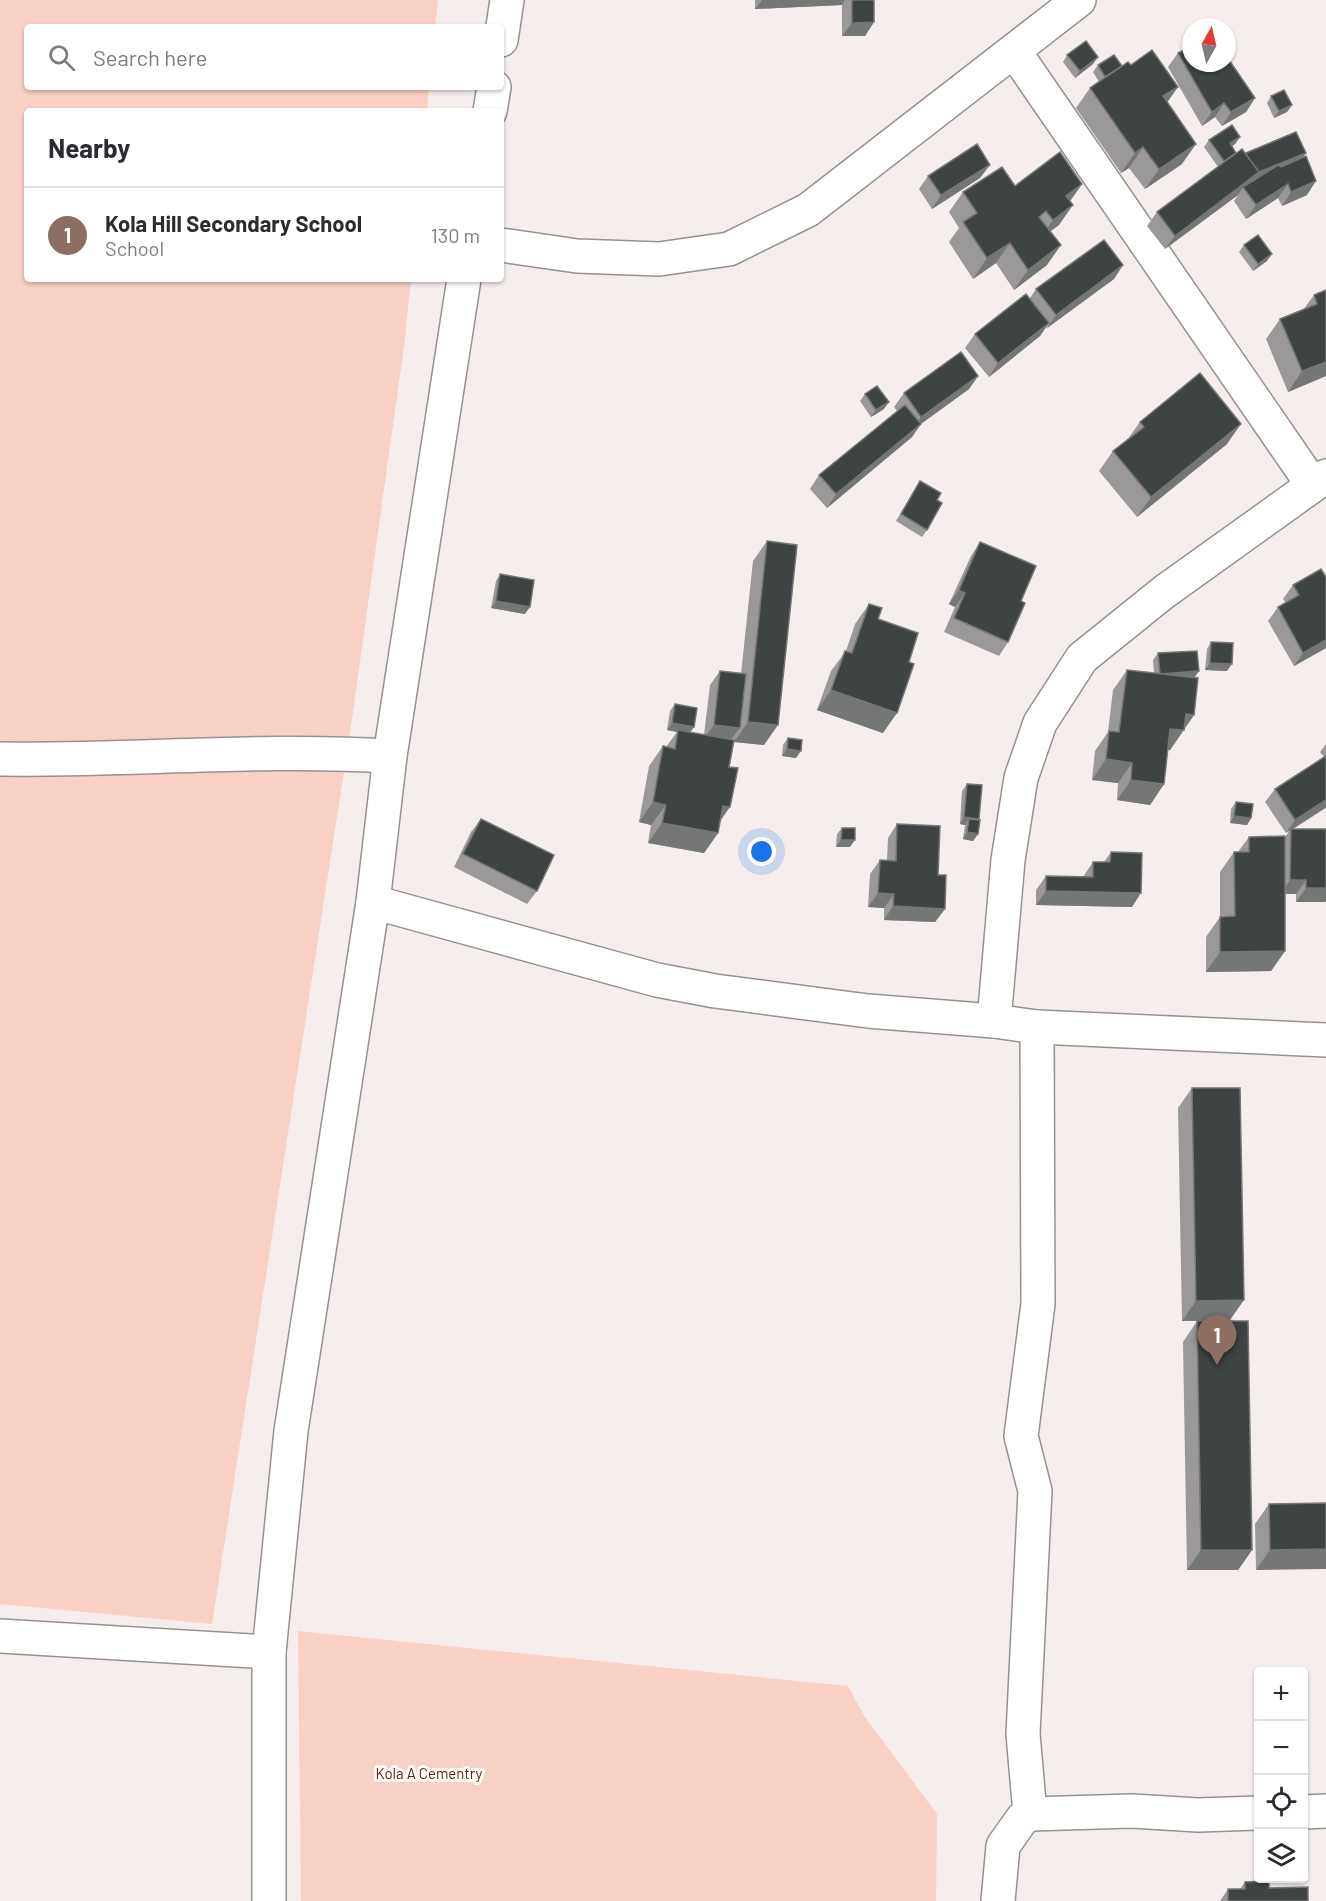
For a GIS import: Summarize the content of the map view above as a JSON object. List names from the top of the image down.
{
  "parks": ["Kola A Cementry"],
  "north": "top",
  "page": {
    "search": "Search here",
    "heading": "Nearby",
    "list": [
      {
        "mark": "1",
        "name": "Kola Hill Secondary School",
        "note": "School",
        "value": "130 m"
      }
    ],
    "pins": "1",
    "map_buttons": ["+", "−"]
  }
}
